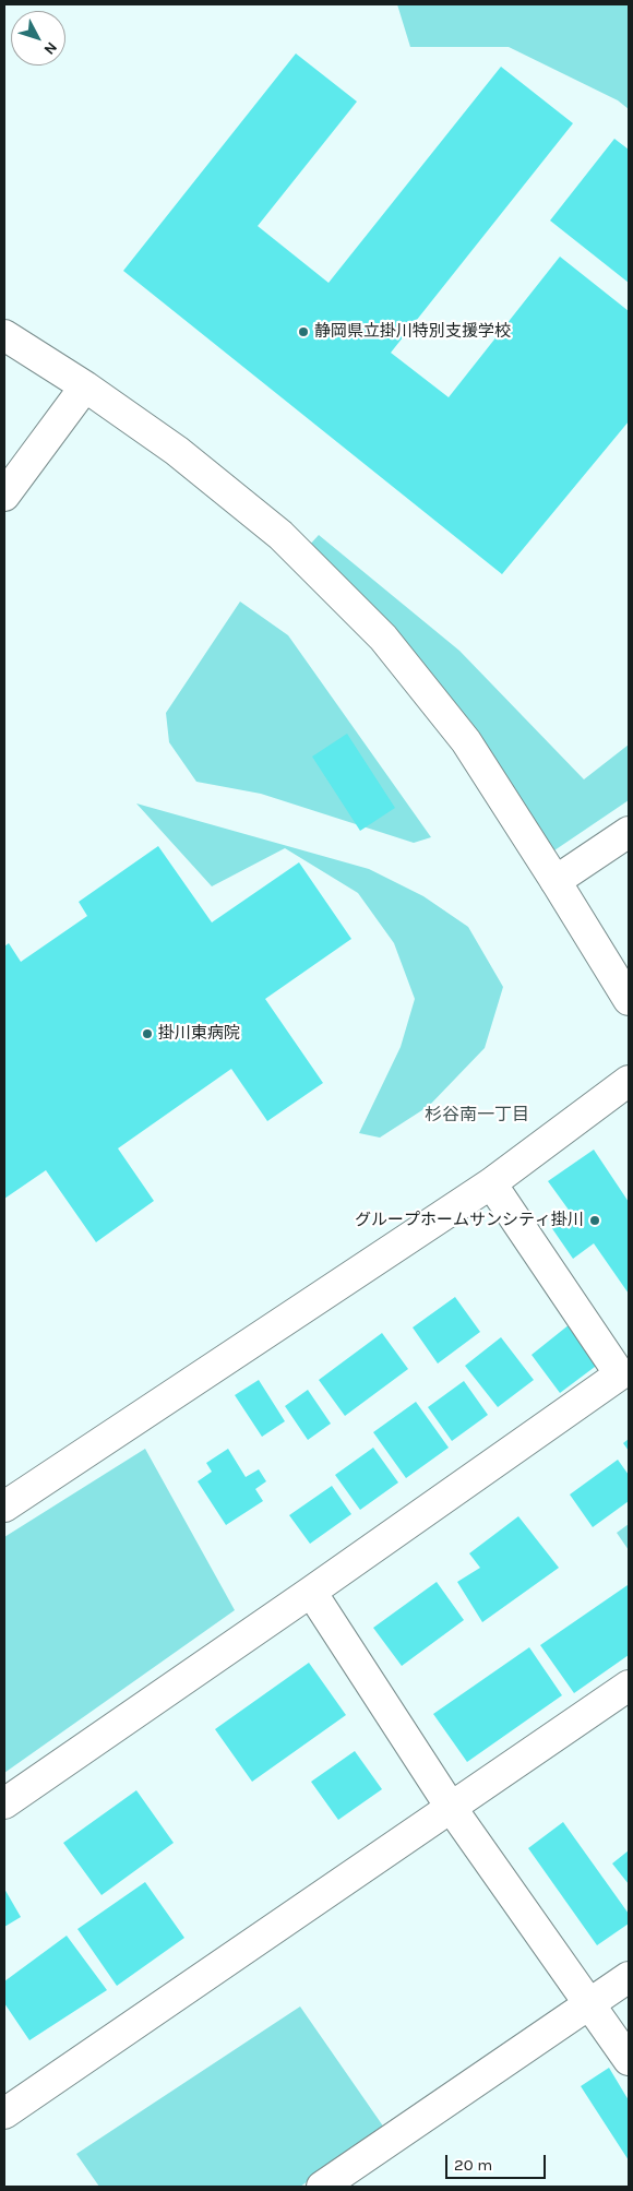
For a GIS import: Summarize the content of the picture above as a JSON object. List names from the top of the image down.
{
  "districts": ["杉谷南一丁目"],
  "places": ["静岡県立掛川特別支援学校", "掛川東病院", "グループホームサンシティ掛川"],
  "scale_bar": "20 m",
  "north": "bottom right"
}
